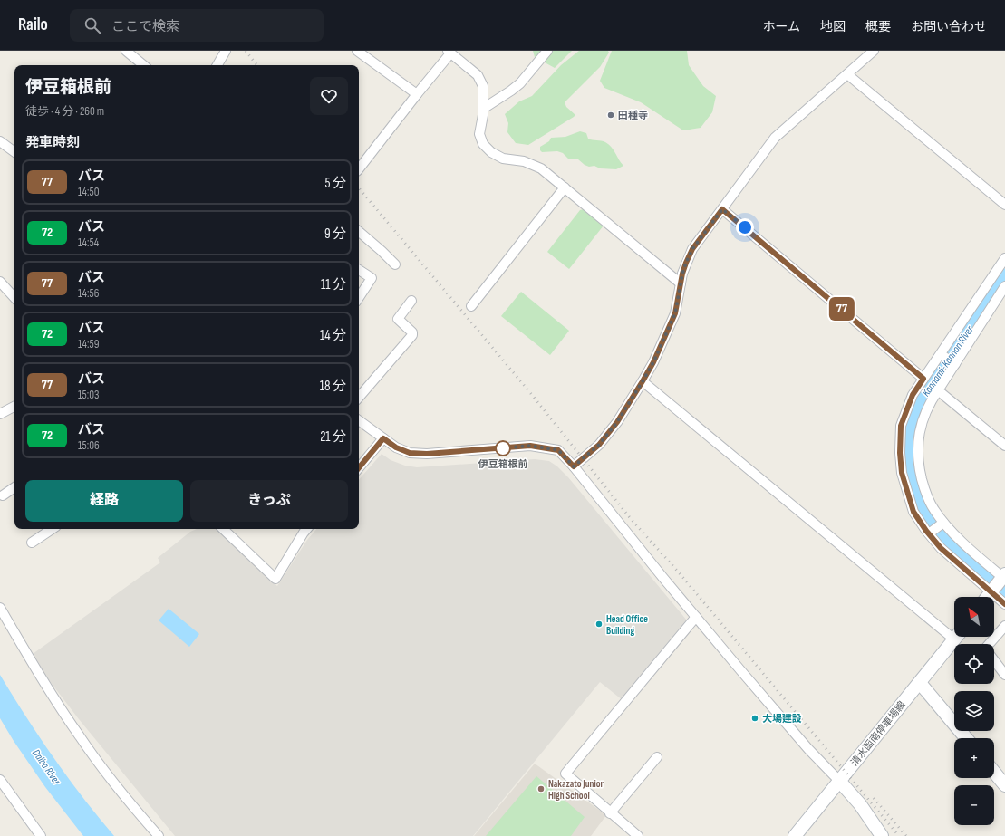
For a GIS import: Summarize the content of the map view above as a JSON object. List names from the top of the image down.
{
  "streets": {
    "main road": ["清水函南停車場線"]
  },
  "water": ["Kannami-Kannon River", "Daiba River"],
  "places": [
    "田種寺",
    "伊豆箱根前",
    "Head Office Building",
    "大場建設",
    "Nakazato Junior High School"
  ],
  "lines": ["bus line 77"],
  "north": "top left",
  "page": {
    "header": "Railo",
    "search": "ここで検索",
    "nav": [
      "ホーム",
      "地図",
      "概要",
      "お問い合わせ"
    ],
    "on_map": "77",
    "heading": [
      ["伊豆箱根前", "徒歩 · 4 分 · 260 m"],
      "発車時刻"
    ],
    "list": [
      {
        "mark": "77",
        "name": "バス",
        "note": "14:50",
        "value": "5 分"
      },
      {
        "mark": "72",
        "name": "バス",
        "note": "14:54",
        "value": "9 分"
      },
      {
        "mark": "77",
        "name": "バス",
        "note": "14:56",
        "value": "11 分"
      },
      {
        "mark": "72",
        "name": "バス",
        "note": "14:59",
        "value": "14 分"
      },
      {
        "mark": "77",
        "name": "バス",
        "note": "15:03",
        "value": "18 分"
      },
      {
        "mark": "72",
        "name": "バス",
        "note": "15:06",
        "value": "21 分"
      }
    ],
    "buttons": ["経路", "きっぷ"],
    "map_buttons": ["+", "−"]
  }
}
